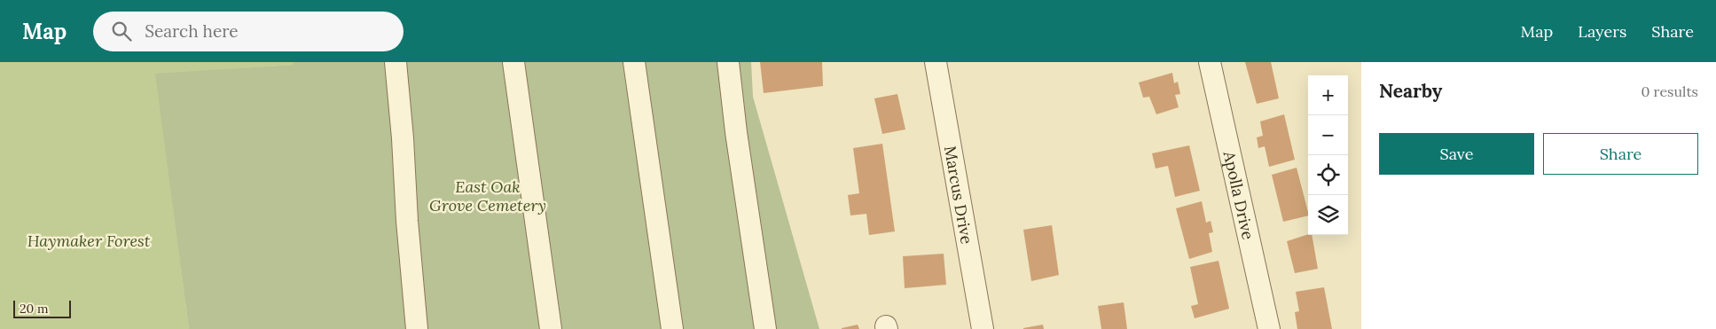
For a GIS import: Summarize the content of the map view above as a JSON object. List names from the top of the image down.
{
  "streets": {
    "street": ["Apolla Drive", "Marcus Drive"]
  },
  "parks": ["East Oak Grove Cemetery", "Haymaker Forest"],
  "scale_bar": "20 m",
  "page": {
    "header": "Map",
    "search": "Search here",
    "nav": ["Map", "Layers", "Share"],
    "heading": ["Nearby", "0 results"],
    "map_buttons": ["+", "−"],
    "buttons": ["Save", "Share"],
    "scale": "20 m"
  }
}
